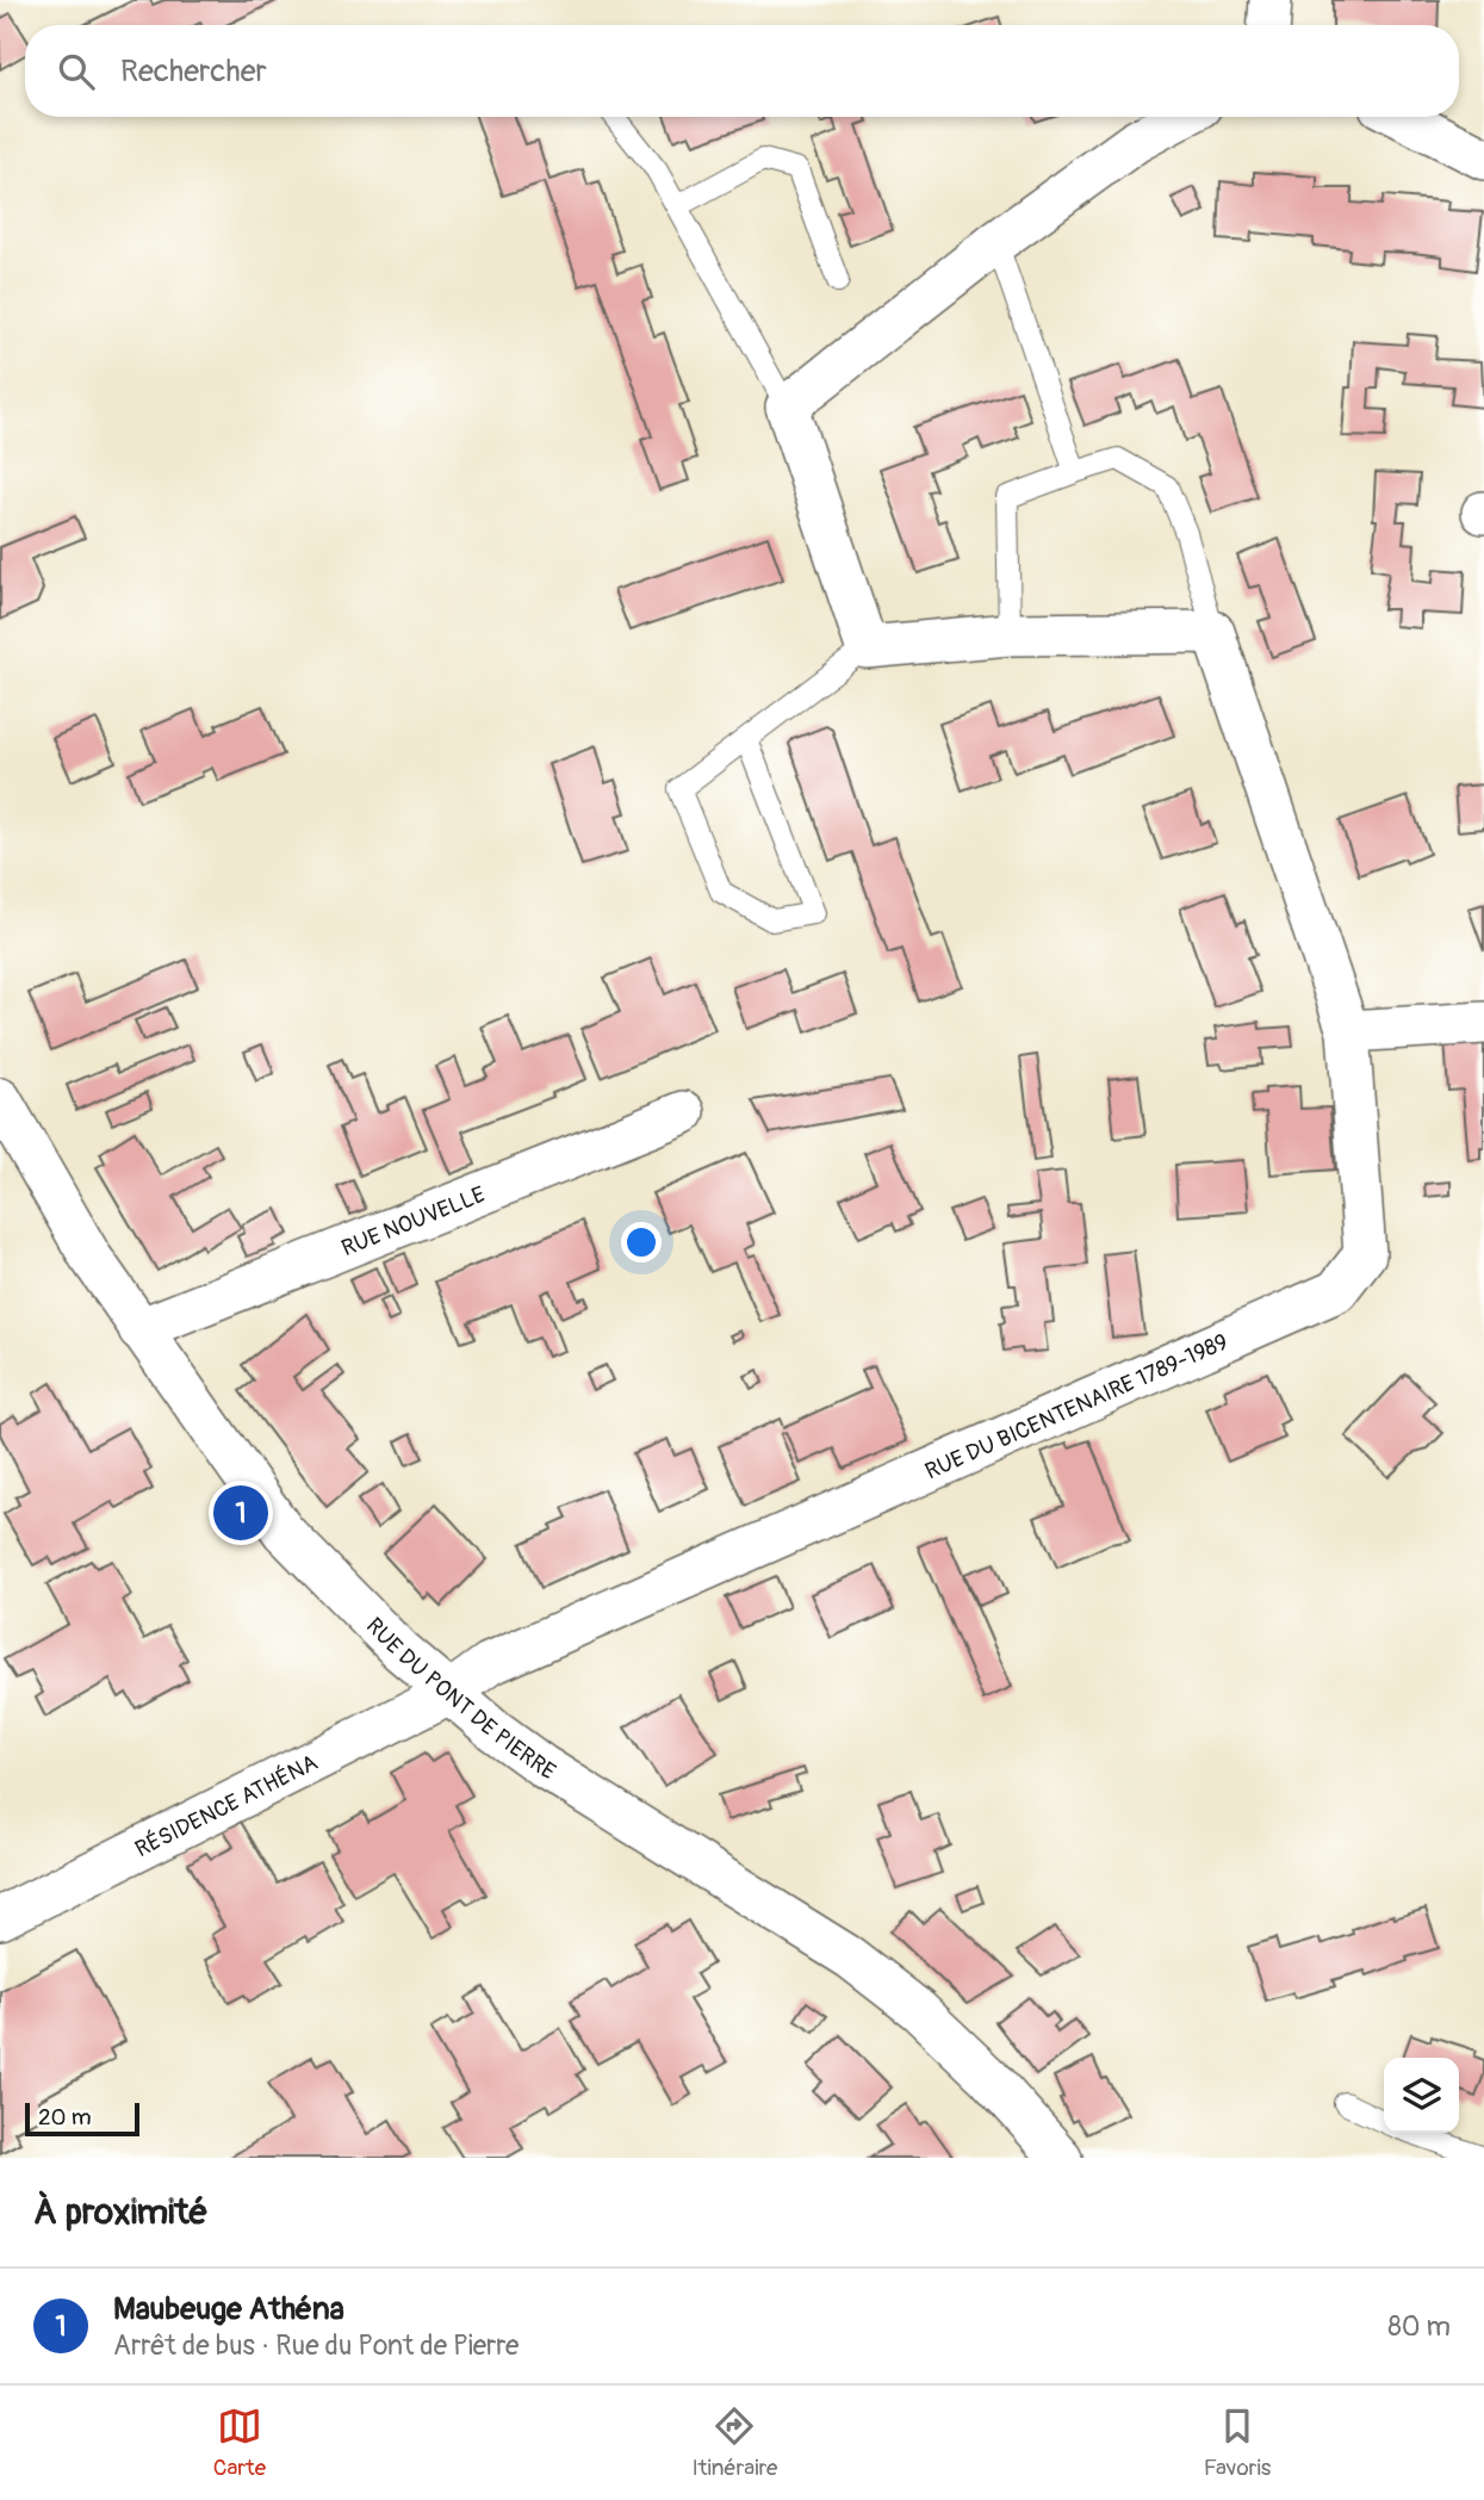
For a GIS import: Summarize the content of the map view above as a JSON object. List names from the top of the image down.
{
  "streets": {
    "street": [
      "RUE NOUVELLE",
      "RUE DU BICENTENAIRE 1789-1989",
      "RUE DU PONT DE PIERRE",
      "RÉSIDENCE ATHÉNA"
    ]
  },
  "crossings": [
    ["RUE NOUVELLE", "RUE DU PONT DE PIERRE"],
    ["RUE DU BICENTENAIRE 1789-1989", "RUE DU PONT DE PIERRE"],
    ["RUE DU BICENTENAIRE 1789-1989", "RÉSIDENCE ATHÉNA"],
    ["RUE DU PONT DE PIERRE", "RÉSIDENCE ATHÉNA"]
  ],
  "scale_bar": "20 m",
  "page": {
    "search": "Rechercher",
    "pins": "1",
    "scale": "20 m",
    "heading": "À proximité",
    "list": [
      {
        "mark": "1",
        "name": "Maubeuge Athéna",
        "note": "Arrêt de bus · Rue du Pont de Pierre",
        "value": "80 m"
      }
    ],
    "nav": ["Carte", "Itinéraire", "Favoris"]
  }
}
